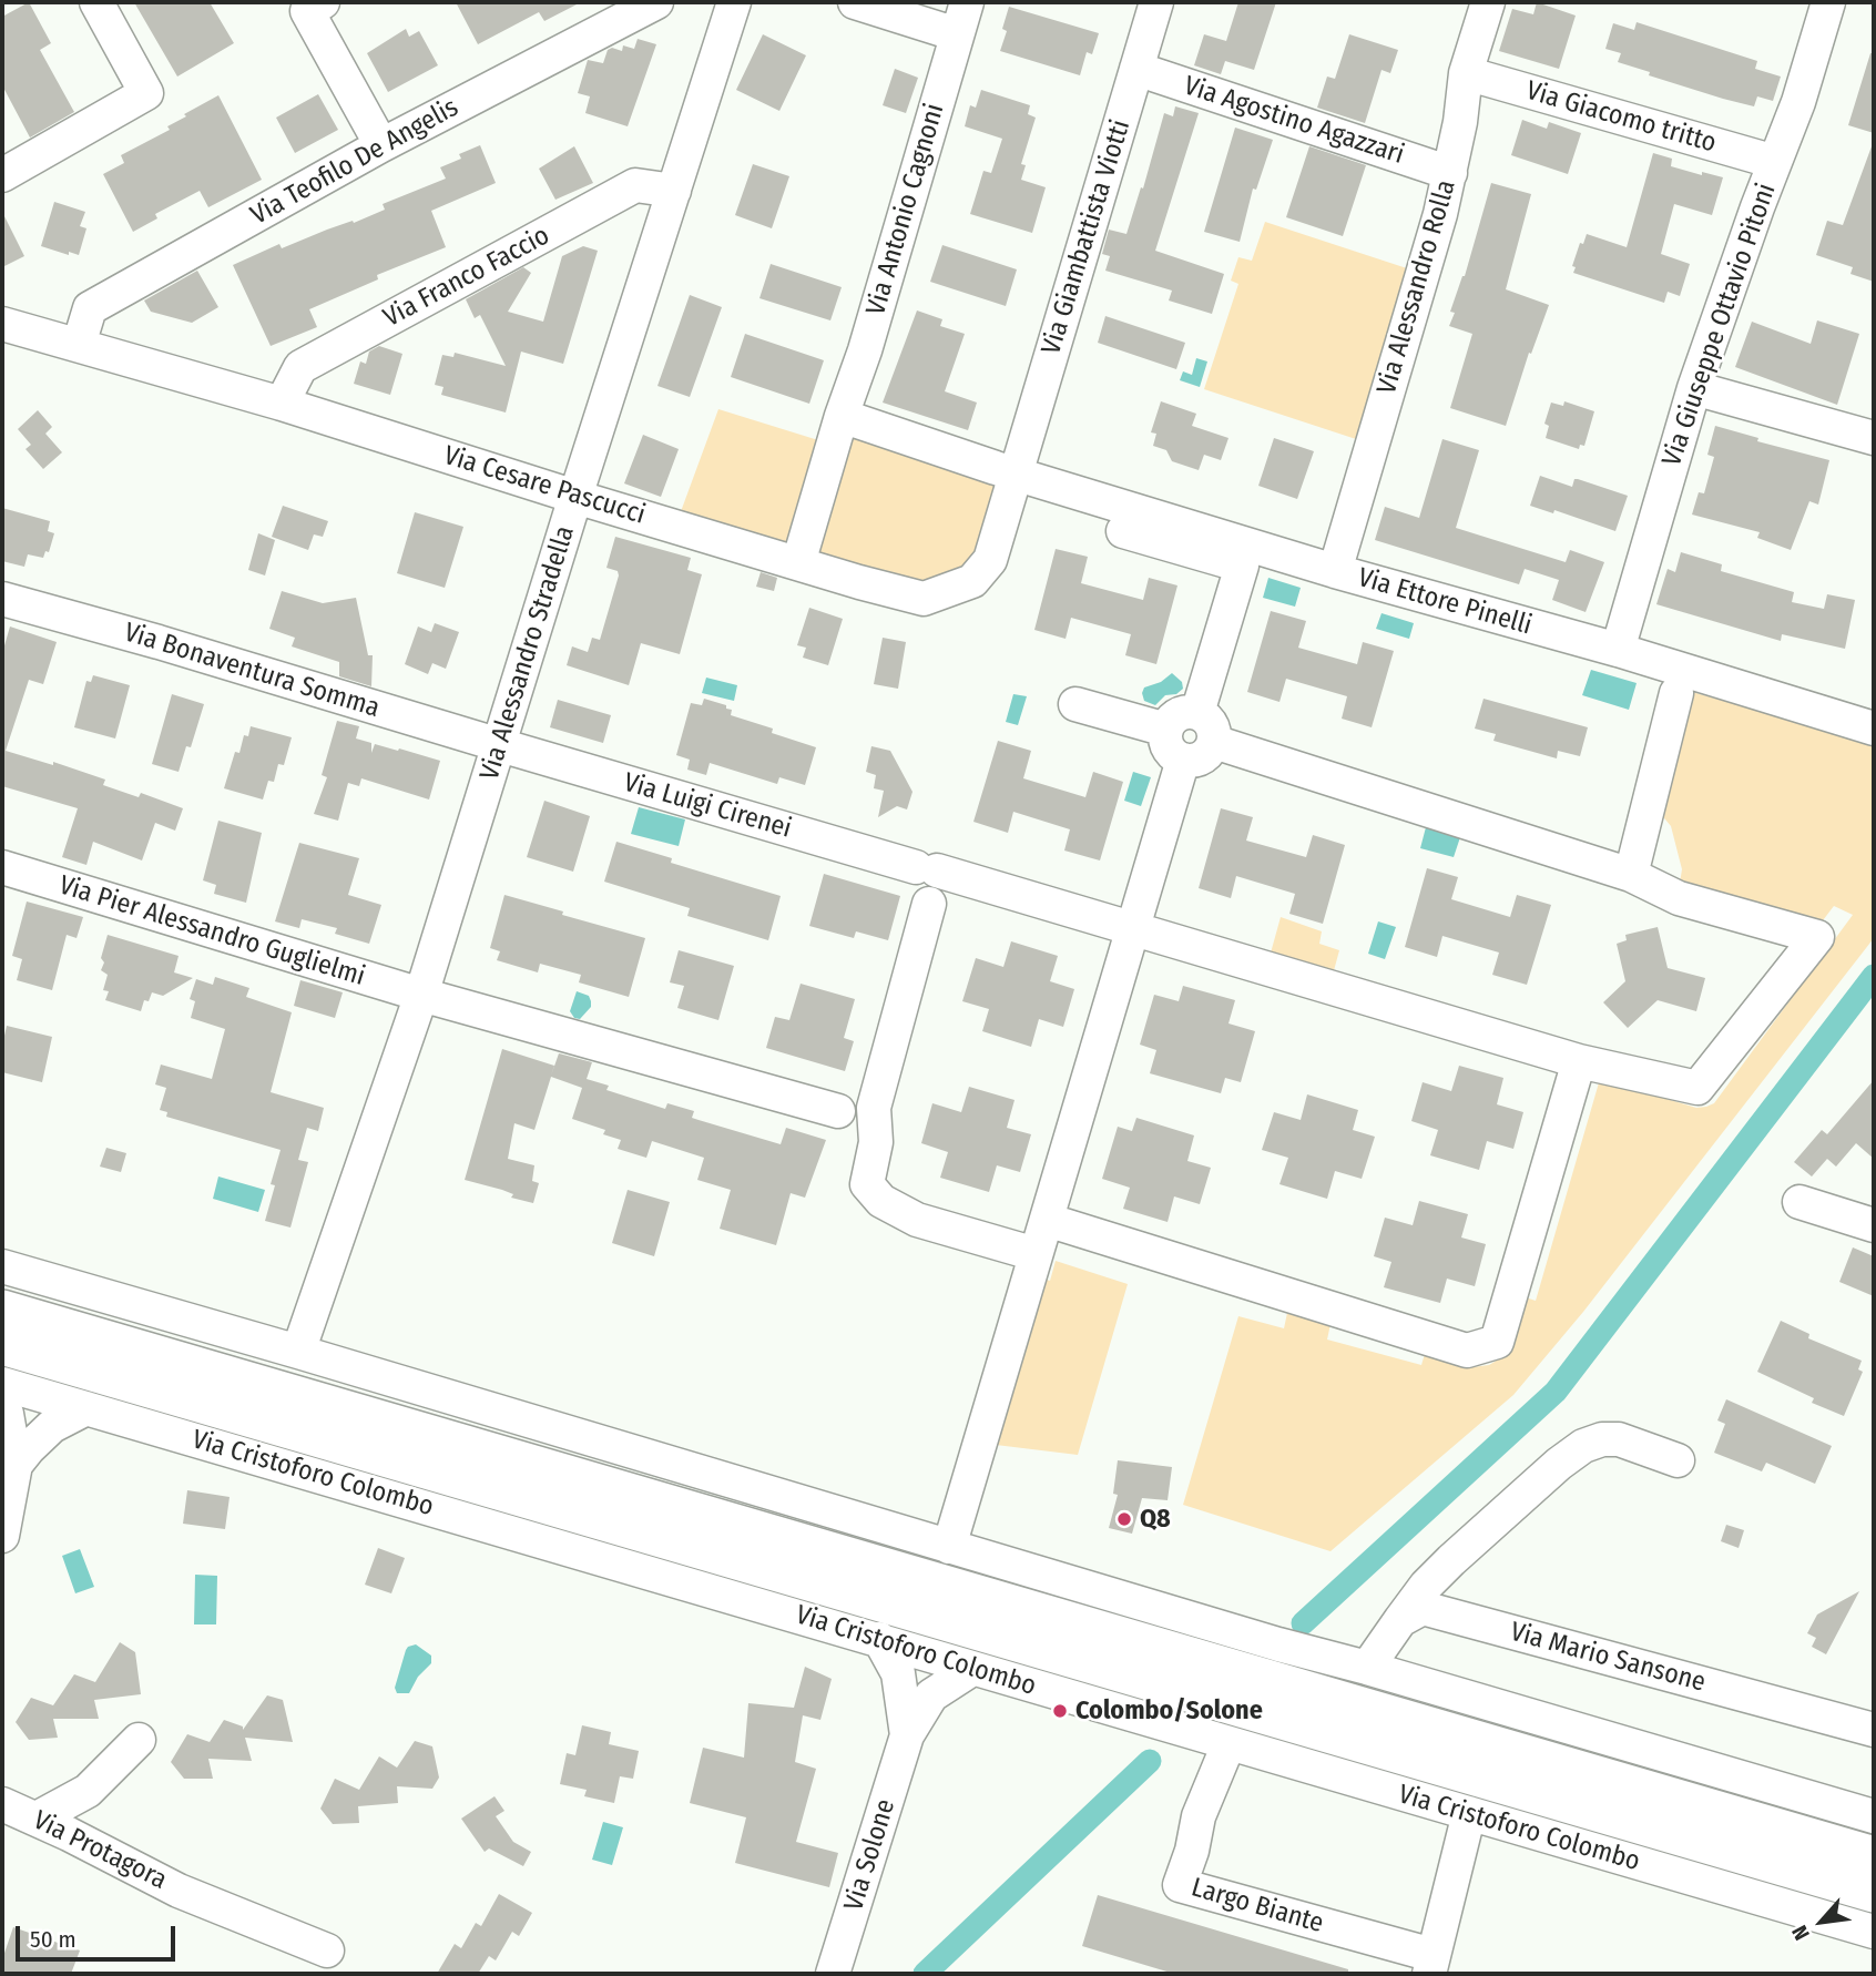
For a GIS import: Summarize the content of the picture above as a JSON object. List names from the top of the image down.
{
  "streets": {
    "main road": ["Via Cristoforo Colombo"],
    "street": [
      "Via Giacomo tritto",
      "Via Agostino Agazzari",
      "Via Teofilo De Angelis",
      "Via Antonio Cagnoni",
      "Via Giambattista Viotti",
      "Via Franco Faccio",
      "Via Alessandro Rolla",
      "Via Giuseppe Ottavio Pitoni",
      "Via Cesare Pascucci",
      "Via Ettore Pinelli",
      "Via Alessandro Stradella",
      "Via Bonaventura Somma",
      "Via Luigi Cirenei",
      "Via Pier Alessandro Guglielmi",
      "Via Mario Sansone",
      "Via Protagora",
      "Via Solone",
      "Largo Biante"
    ]
  },
  "crossings": [
    ["Via Giacomo tritto", "Via Alessandro Rolla"],
    ["Via Giacomo tritto", "Via Giuseppe Ottavio Pitoni"],
    ["Via Agostino Agazzari", "Via Giambattista Viotti"],
    ["Via Agostino Agazzari", "Via Alessandro Rolla"],
    ["Via Teofilo De Angelis", "Via Cesare Pascucci"],
    ["Via Antonio Cagnoni", "Via Cesare Pascucci"],
    ["Via Antonio Cagnoni", "Via Ettore Pinelli"],
    ["Via Giambattista Viotti", "Via Cesare Pascucci"],
    ["Via Giambattista Viotti", "Via Ettore Pinelli"],
    ["Via Franco Faccio", "Via Cesare Pascucci"],
    ["Via Franco Faccio", "Via Alessandro Stradella"],
    ["Via Alessandro Rolla", "Via Ettore Pinelli"],
    ["Via Giuseppe Ottavio Pitoni", "Via Ettore Pinelli"],
    ["Via Cesare Pascucci", "Via Ettore Pinelli"],
    ["Via Cesare Pascucci", "Via Alessandro Stradella"],
    ["Via Alessandro Stradella", "Via Bonaventura Somma"],
    ["Via Alessandro Stradella", "Via Luigi Cirenei"],
    ["Via Alessandro Stradella", "Via Pier Alessandro Guglielmi"],
    ["Via Bonaventura Somma", "Via Luigi Cirenei"],
    ["Via Cristoforo Colombo", "Largo Biante"]
  ],
  "places": ["Q8", "Colombo/Solone"],
  "scale_bar": "50 m",
  "north": "bottom left"
}
